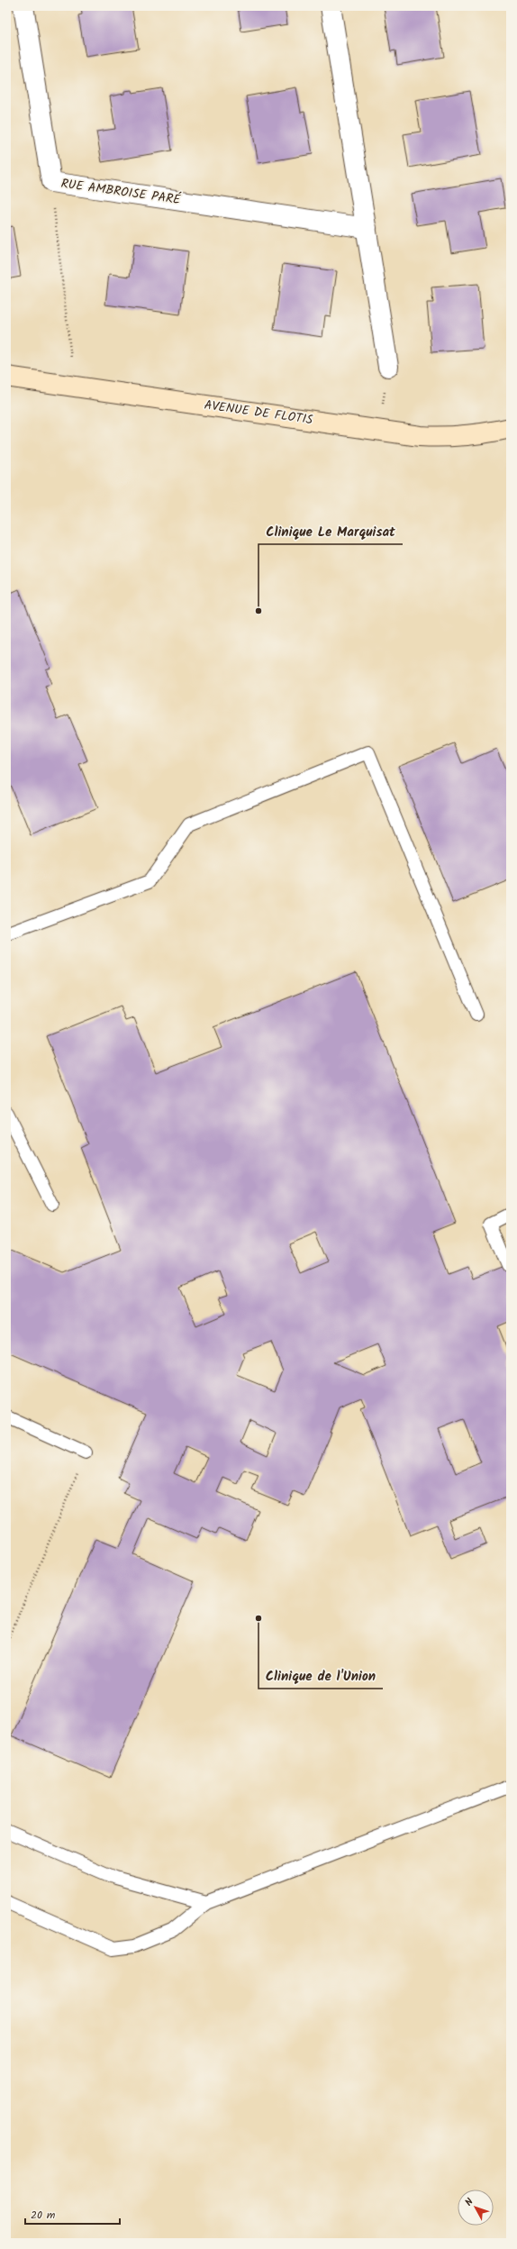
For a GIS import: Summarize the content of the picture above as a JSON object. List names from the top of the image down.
{
  "streets": {
    "street": ["RUE AMBROISE PARÉ", "AVENUE DE FLOTIS"]
  },
  "places": ["Clinique Le Marquisat", "Clinique de l'Union"],
  "scale_bar": "20 m",
  "north": "top left"
}
